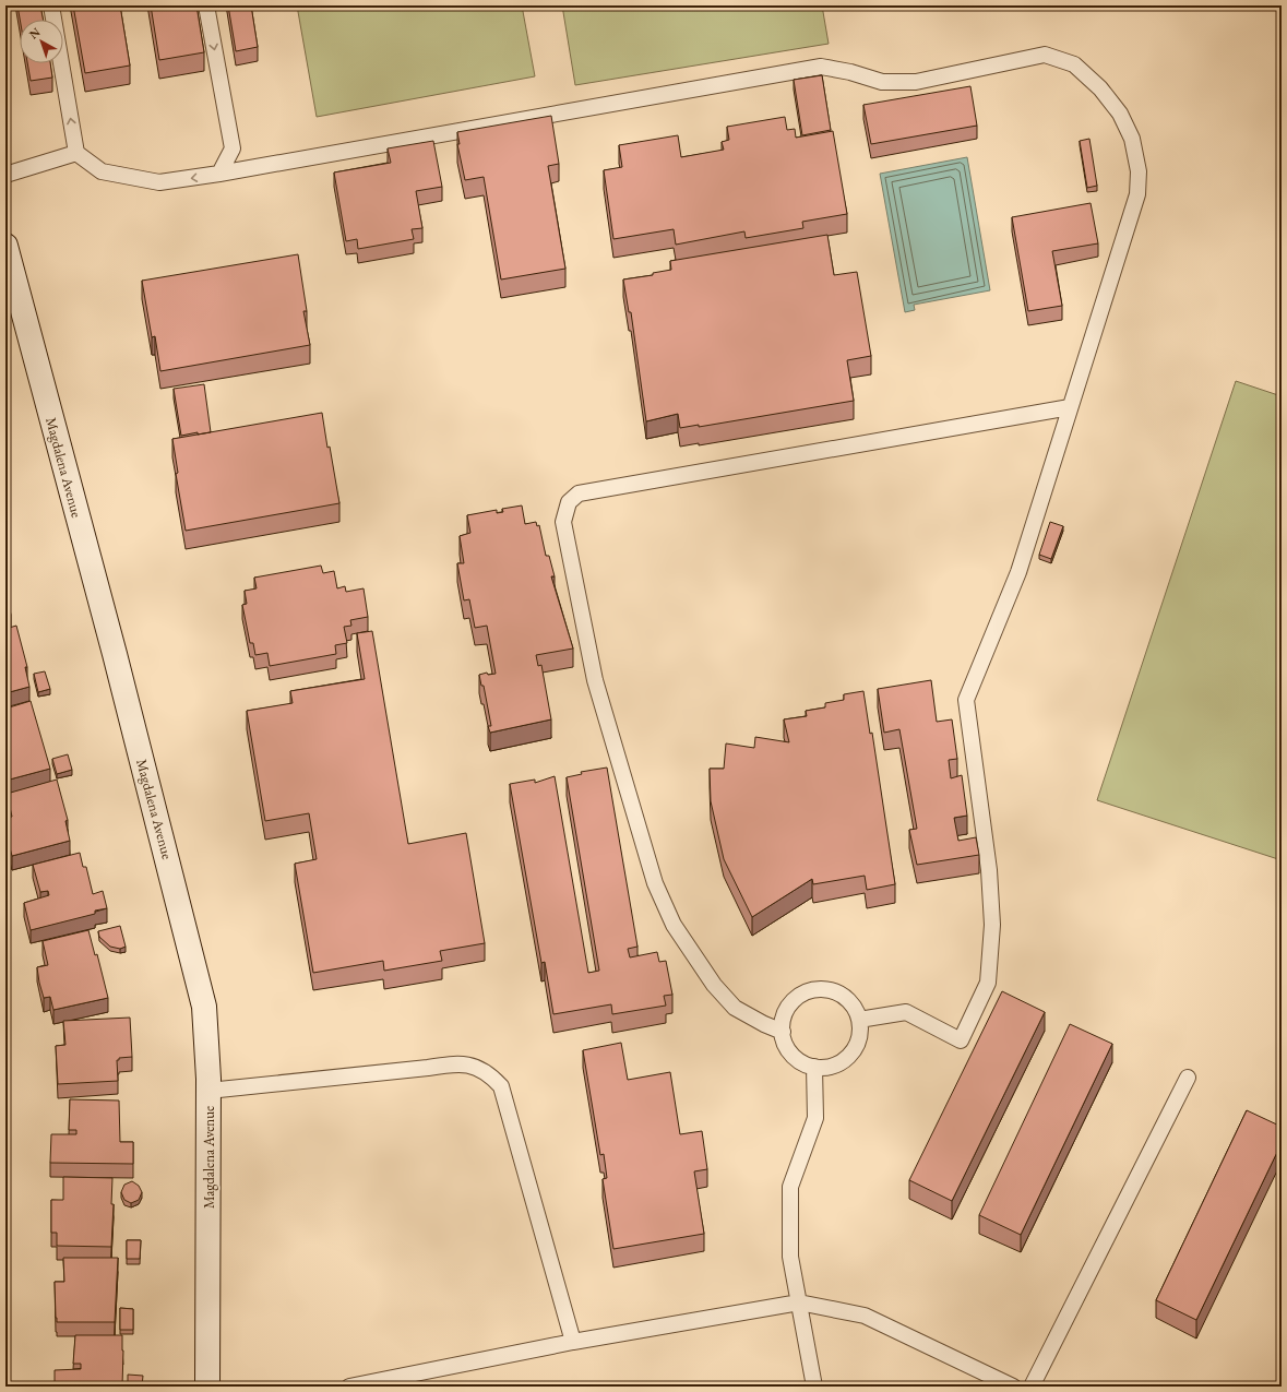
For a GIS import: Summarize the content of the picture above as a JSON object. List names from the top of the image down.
{
  "streets": {
    "street": ["Magdalena Avenue"]
  },
  "north": "top left"
}
